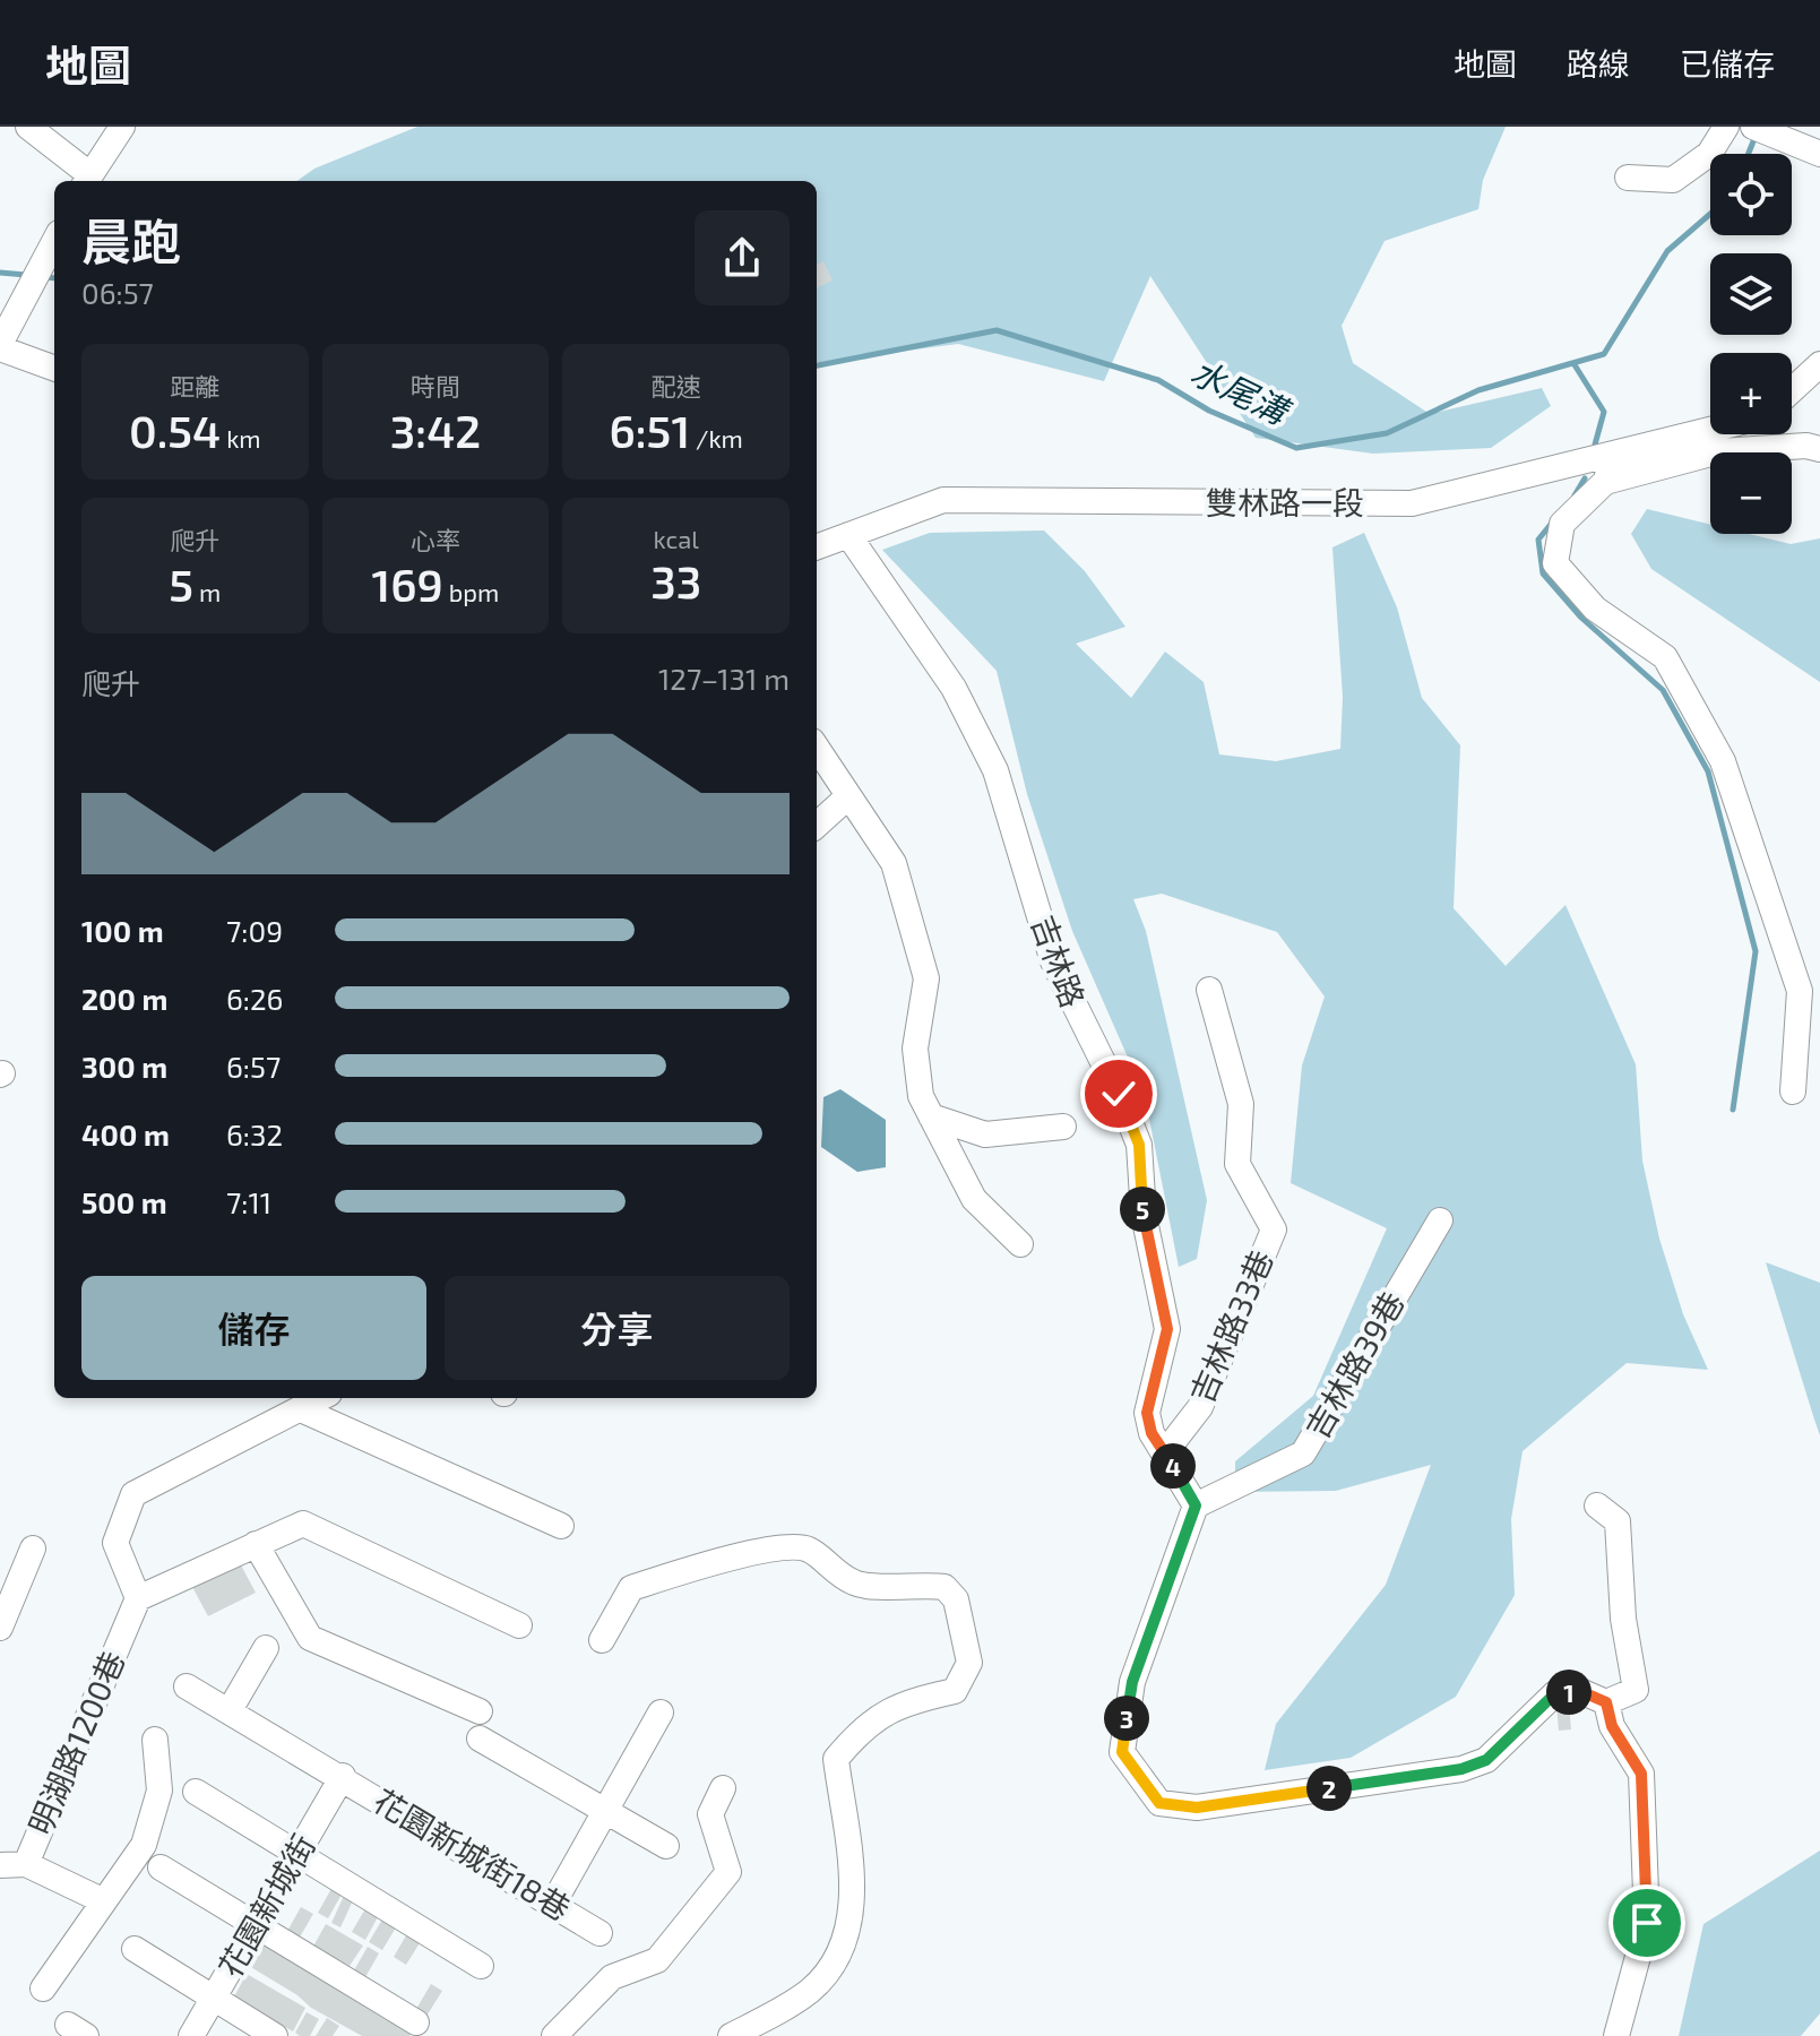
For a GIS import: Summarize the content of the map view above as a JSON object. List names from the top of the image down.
{
  "streets": {
    "street": [
      "雙林路一段",
      "吉林路",
      "吉林路33巷",
      "吉林路39巷",
      "明湖路1200巷",
      "花園新城街18巷",
      "花園新城街"
    ]
  },
  "crossings": [
    ["雙林路一段", "吉林路"],
    ["吉林路", "吉林路33巷"],
    ["吉林路", "吉林路39巷"],
    ["花園新城街18巷", "花園新城街"]
  ],
  "water": ["水尾溝"],
  "page": {
    "header": "地圖",
    "nav": ["地圖", "路線", "已儲存"],
    "map_buttons": ["+", "−"],
    "heading": ["晨跑", "06:57"],
    "stats": [
      ["距離", "0.54 km"],
      ["時間", "3:42"],
      ["配速", "6:51 /km"],
      ["爬升", "5 m"],
      ["心率", "169 bpm"],
      ["kcal", "33"]
    ],
    "chart": ["爬升", "127–131 m"],
    "list": [
      {
        "name": "100 m",
        "note": "7:09"
      },
      {
        "name": "200 m",
        "note": "6:26"
      },
      {
        "name": "300 m",
        "note": "6:57"
      },
      {
        "name": "400 m",
        "note": "6:32"
      },
      {
        "name": "500 m",
        "note": "7:11"
      }
    ],
    "pins": [
      "5",
      "4",
      "1",
      "3",
      "2"
    ],
    "buttons": ["儲存", "分享"]
  }
}
